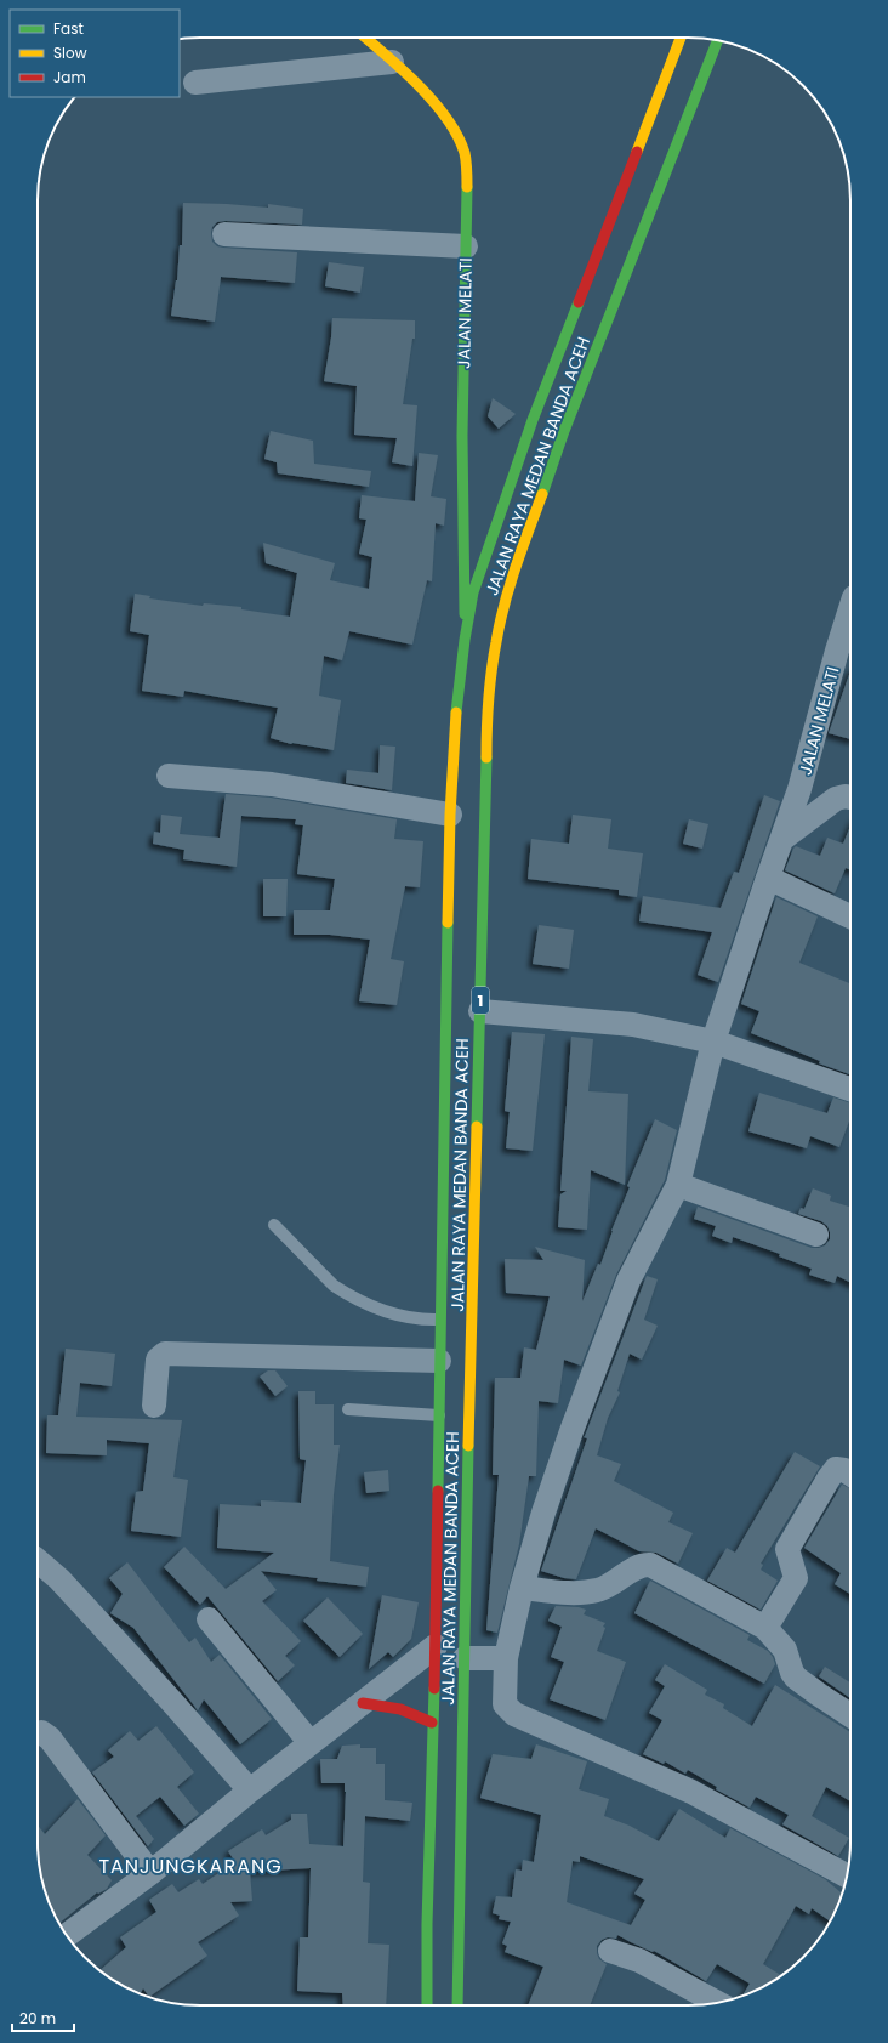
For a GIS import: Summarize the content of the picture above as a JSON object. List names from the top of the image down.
{
  "streets": {
    "main road": ["JALAN MELATI", "JALAN RAYA MEDAN BANDA ACEH", "1"]
  },
  "crossings": [
    ["JALAN MELATI", "JALAN RAYA MEDAN BANDA ACEH"]
  ],
  "districts": ["TANJUNGKARANG"],
  "legend": ["Fast", "Slow", "Jam"],
  "scale_bar": "20 m"
}
